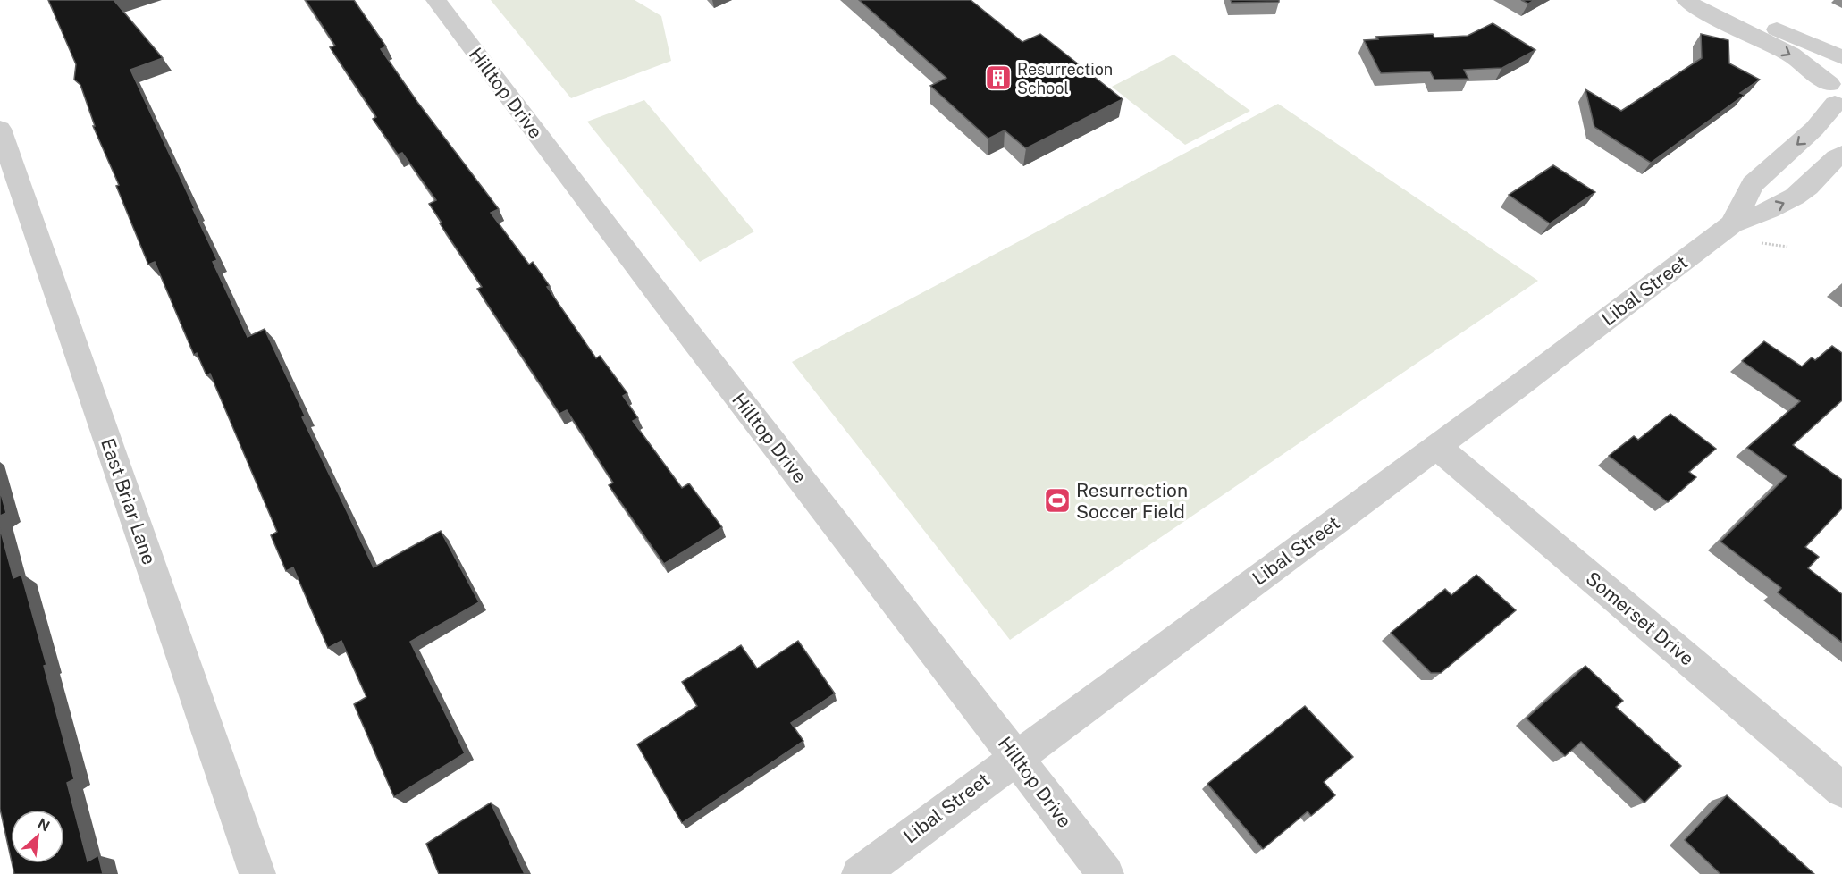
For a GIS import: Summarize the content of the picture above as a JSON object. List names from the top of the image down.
{
  "streets": {
    "street": [
      "Hilltop Drive",
      "Libal Street",
      "East Briar Lane",
      "Somerset Drive"
    ]
  },
  "crossings": [
    ["Hilltop Drive", "Libal Street"],
    ["Libal Street", "Somerset Drive"]
  ],
  "places": {
    "building": ["Resurrection School"],
    "sports": ["Resurrection Soccer Field"]
  },
  "north": "top right"
}
